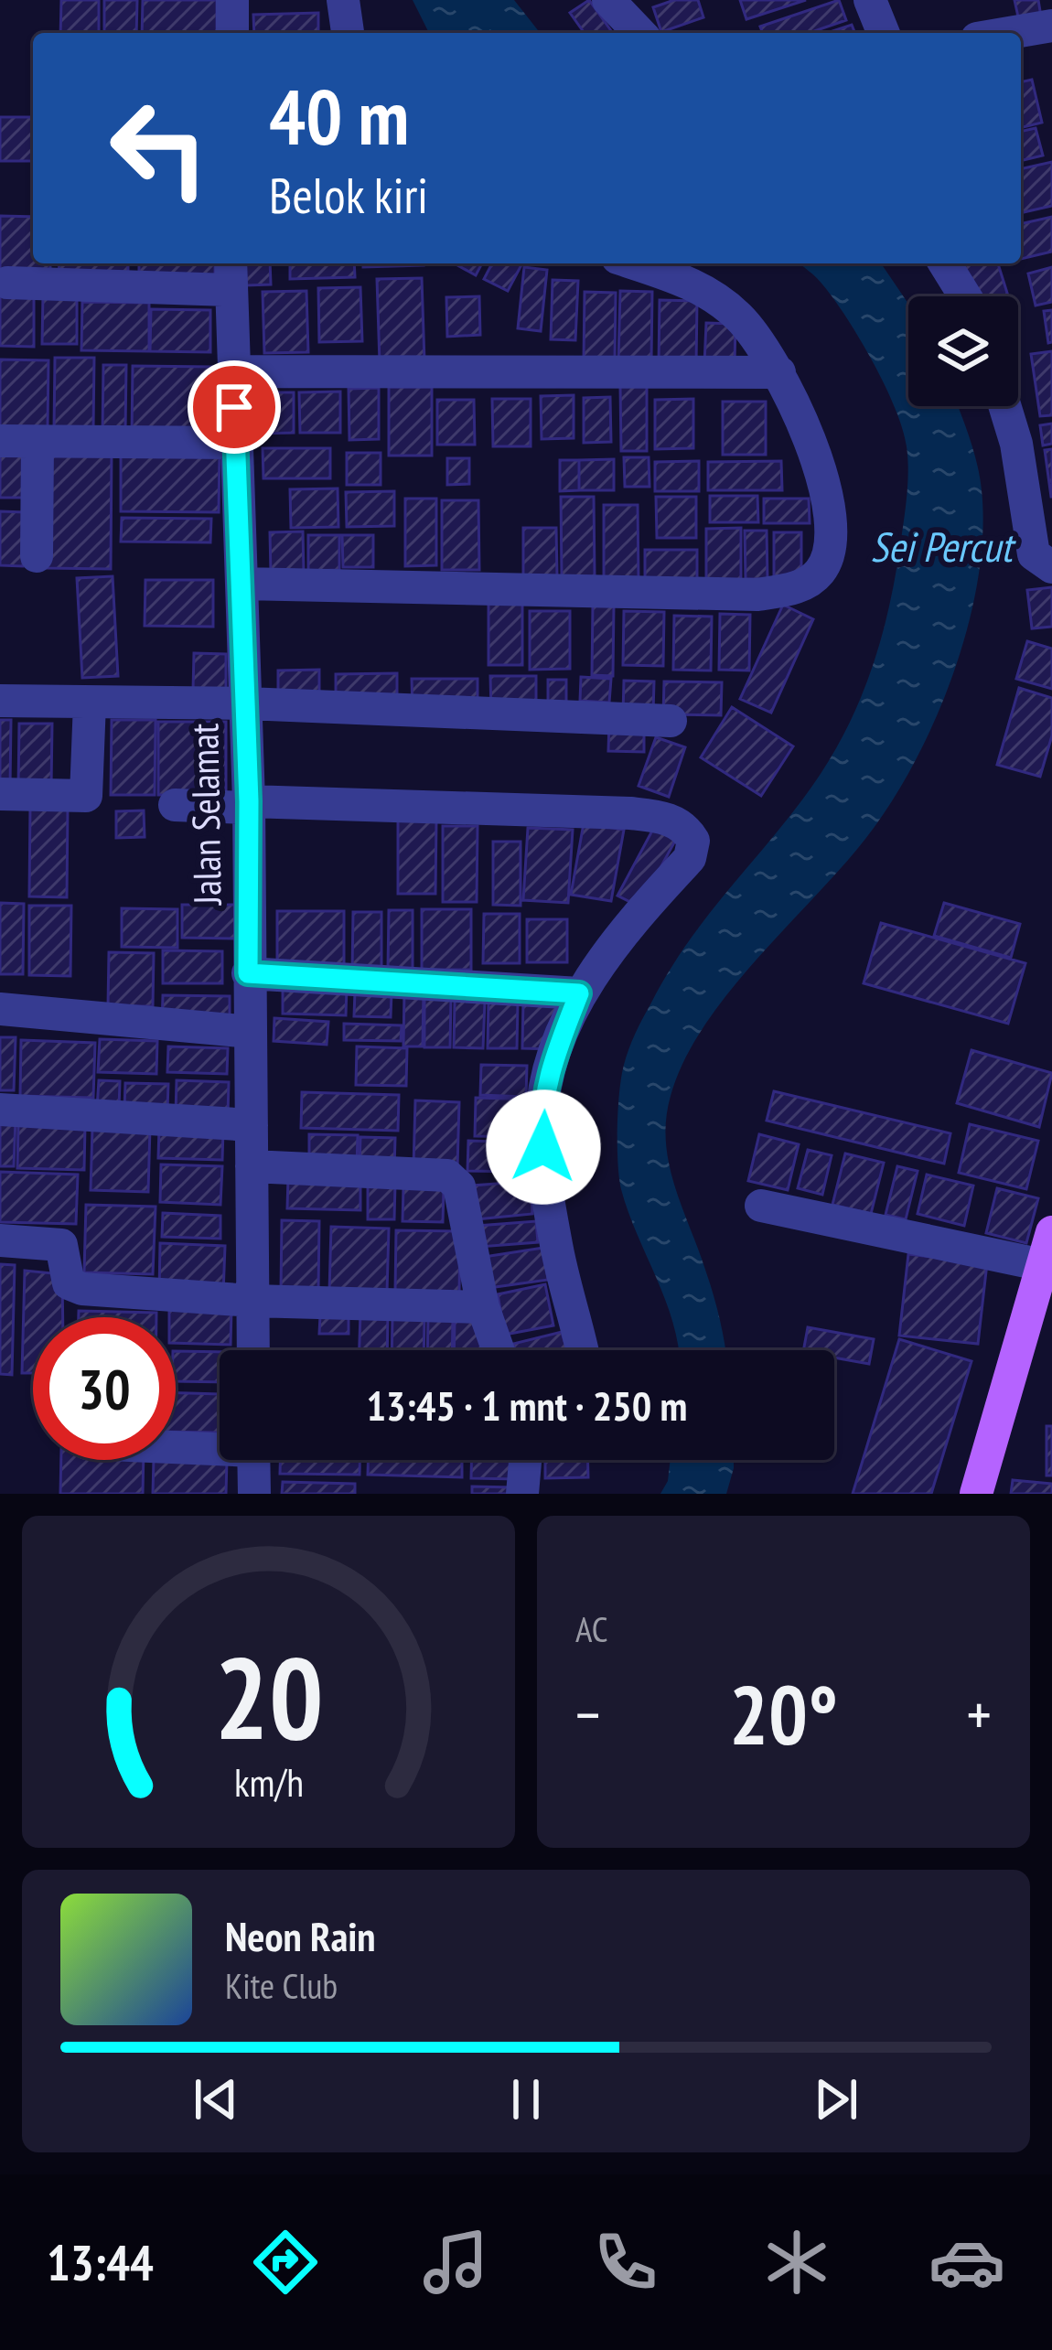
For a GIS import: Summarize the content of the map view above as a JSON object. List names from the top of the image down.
{
  "streets": {
    "street": ["Jalan Selamat"]
  },
  "water": ["Sei Percut"],
  "page": {
    "turn": ["40 m", "Belok kiri"],
    "limit": "30",
    "trip": "13:45 · 1 mnt · 250 m",
    "tile": "AC",
    "heat": ["−", "20°", "+"],
    "song": ["Neon Rain", "Kite Club"],
    "tabs": "13:44",
    "gauge": ["20", "km/h"]
  }
}
